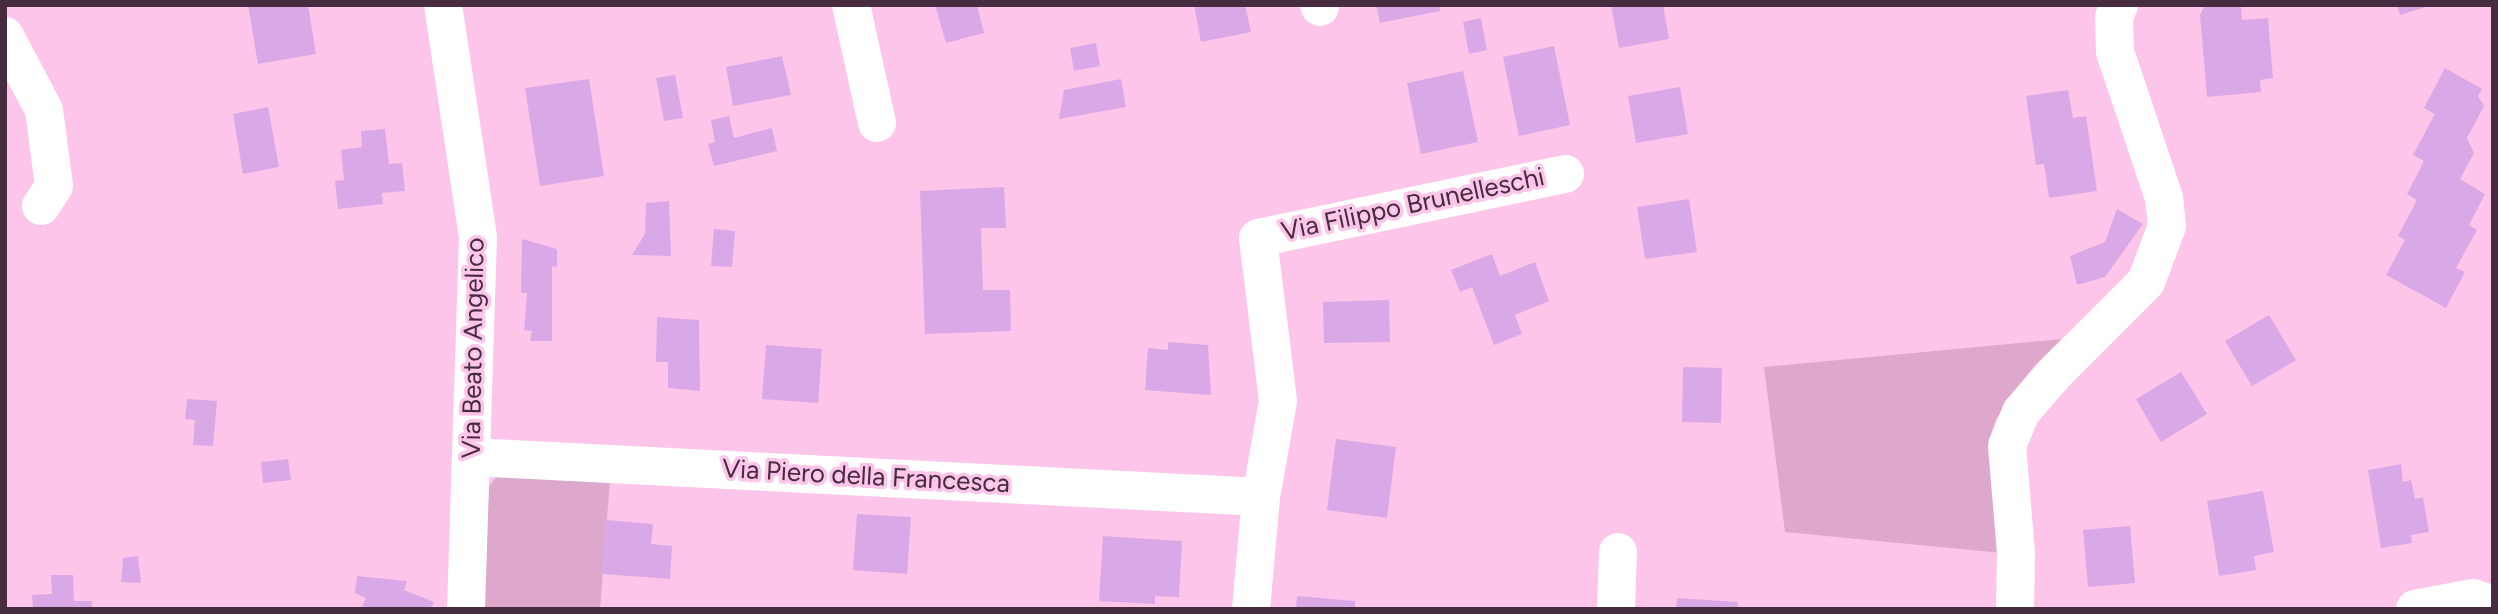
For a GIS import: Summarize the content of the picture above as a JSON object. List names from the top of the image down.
{
  "streets": {
    "street": ["Via Filippo Brunelleschi", "Via Beato Angelico", "Via Piero della Francesca"]
  },
  "crossings": [
    ["Via Filippo Brunelleschi", "Via Piero della Francesca"],
    ["Via Beato Angelico", "Via Piero della Francesca"]
  ]
}
